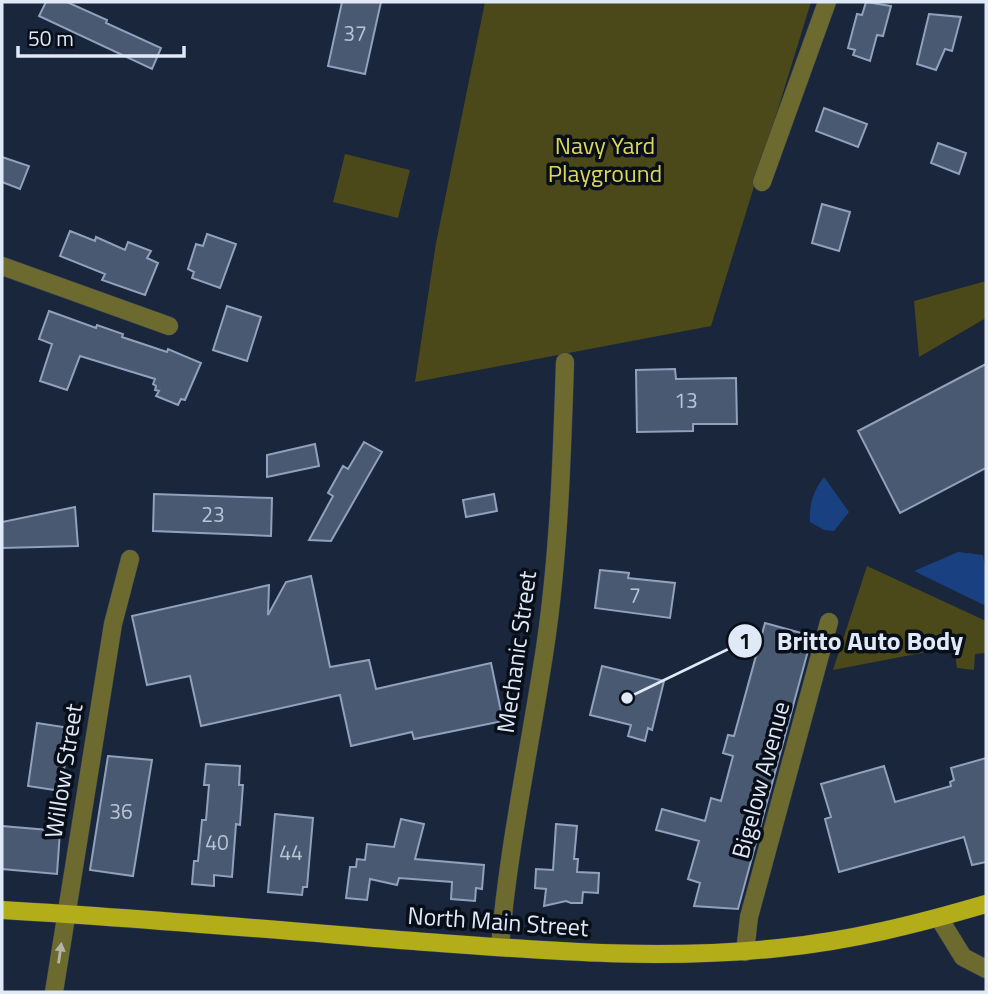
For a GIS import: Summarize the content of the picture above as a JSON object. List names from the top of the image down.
{
  "streets": {
    "main road": ["North Main Street"],
    "street": ["Mechanic Street", "Willow Street", "Bigelow Avenue"]
  },
  "crossings": [
    ["Mechanic Street", "North Main Street"],
    ["Willow Street", "North Main Street"],
    ["Bigelow Avenue", "North Main Street"]
  ],
  "parks": ["Navy Yard Playground"],
  "places": ["Britto Auto Body"],
  "house_numbers": [
    "37",
    "13",
    "23",
    "7",
    "36",
    "40",
    "44"
  ],
  "scale_bar": "50 m"
}
